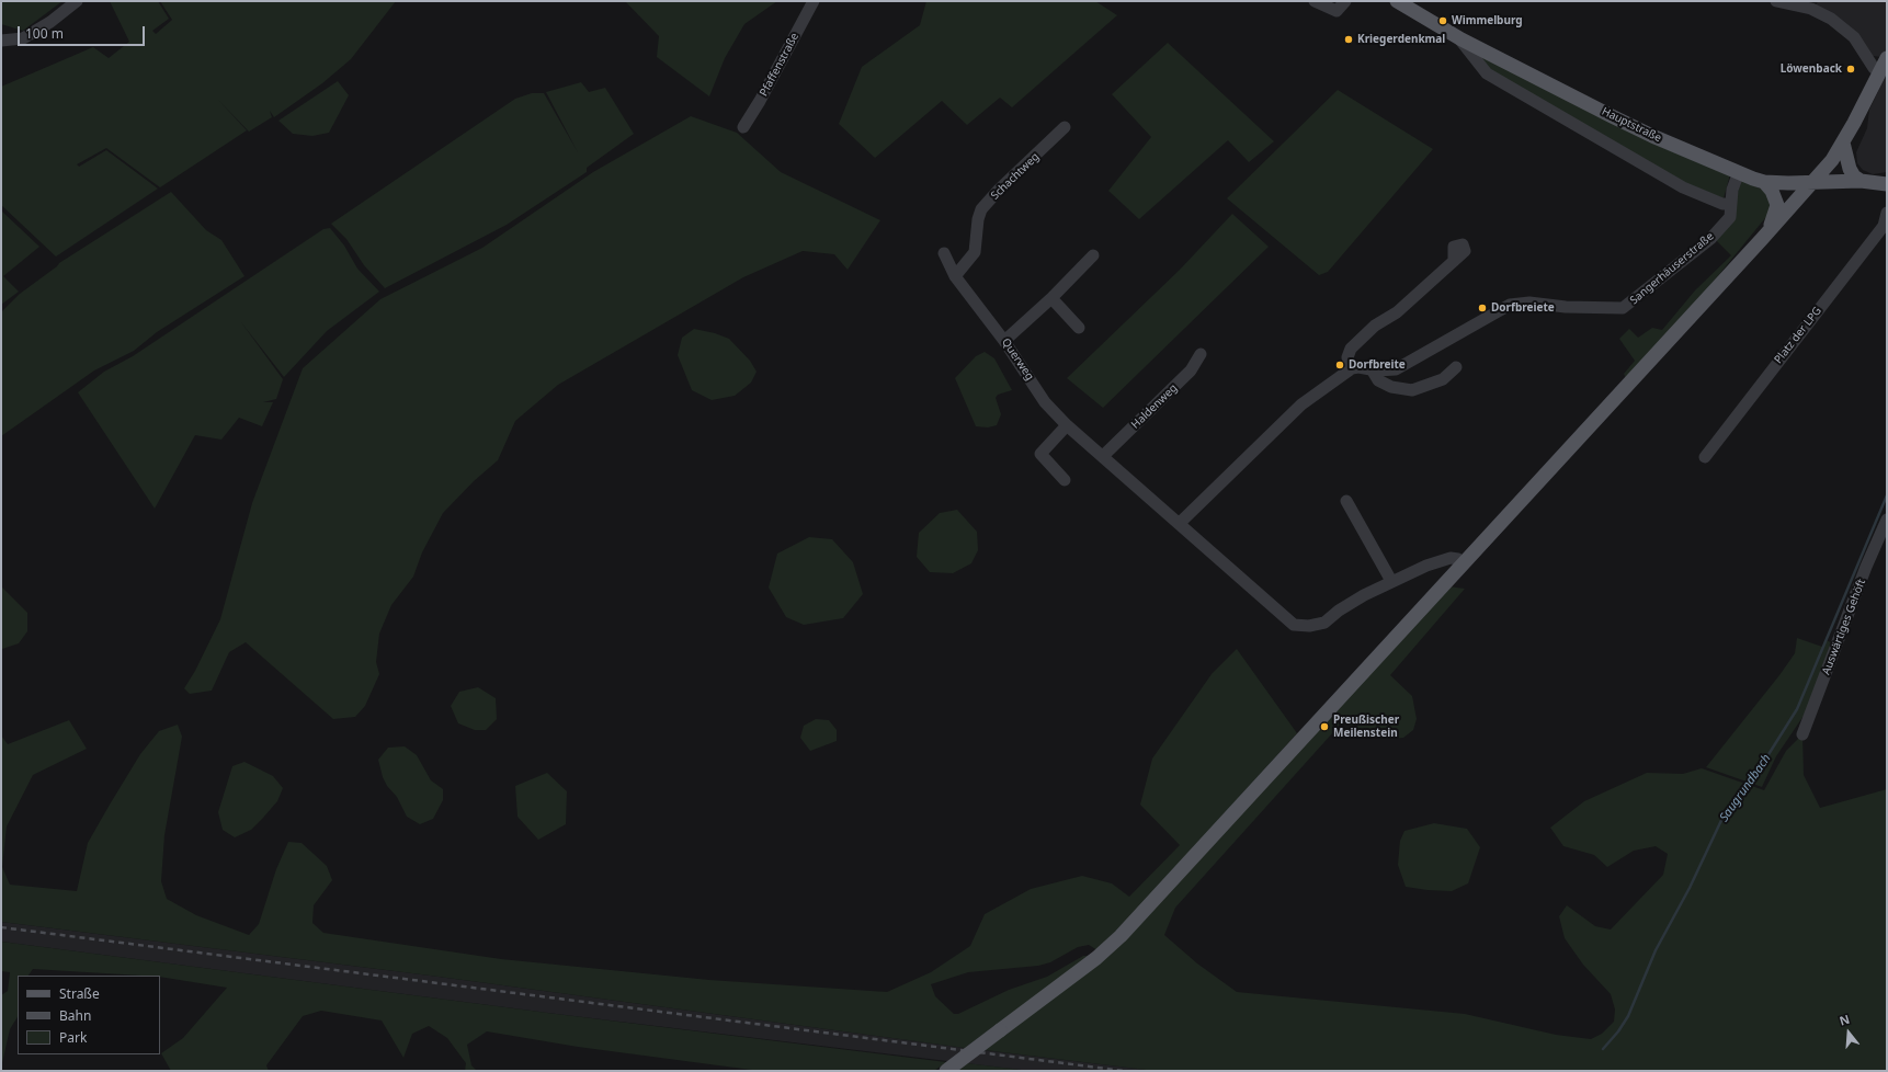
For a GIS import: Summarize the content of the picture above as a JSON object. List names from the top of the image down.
{
  "streets": {
    "main road": ["Hauptstraße"],
    "street": [
      "Pfaffenstraße",
      "Schachtweg",
      "Sangerhäuserstraße",
      "Platz der LPG",
      "Querweg",
      "Haldenweg",
      "Auswärtiges Gehöft"
    ]
  },
  "crossings": [
    ["Hauptstraße", "Sangerhäuserstraße"],
    ["Schachtweg", "Querweg"],
    ["Querweg", "Haldenweg"]
  ],
  "water": ["Saugrundbach"],
  "places": [
    "Wimmelburg",
    "Kriegerdenkmal",
    "Löwenback",
    "Dorfbreiete",
    "Dorfbreite",
    "Preußischer Meilenstein"
  ],
  "legend": ["Straße", "Bahn", "Park"],
  "scale_bar": "100 m",
  "north": "top"
}
